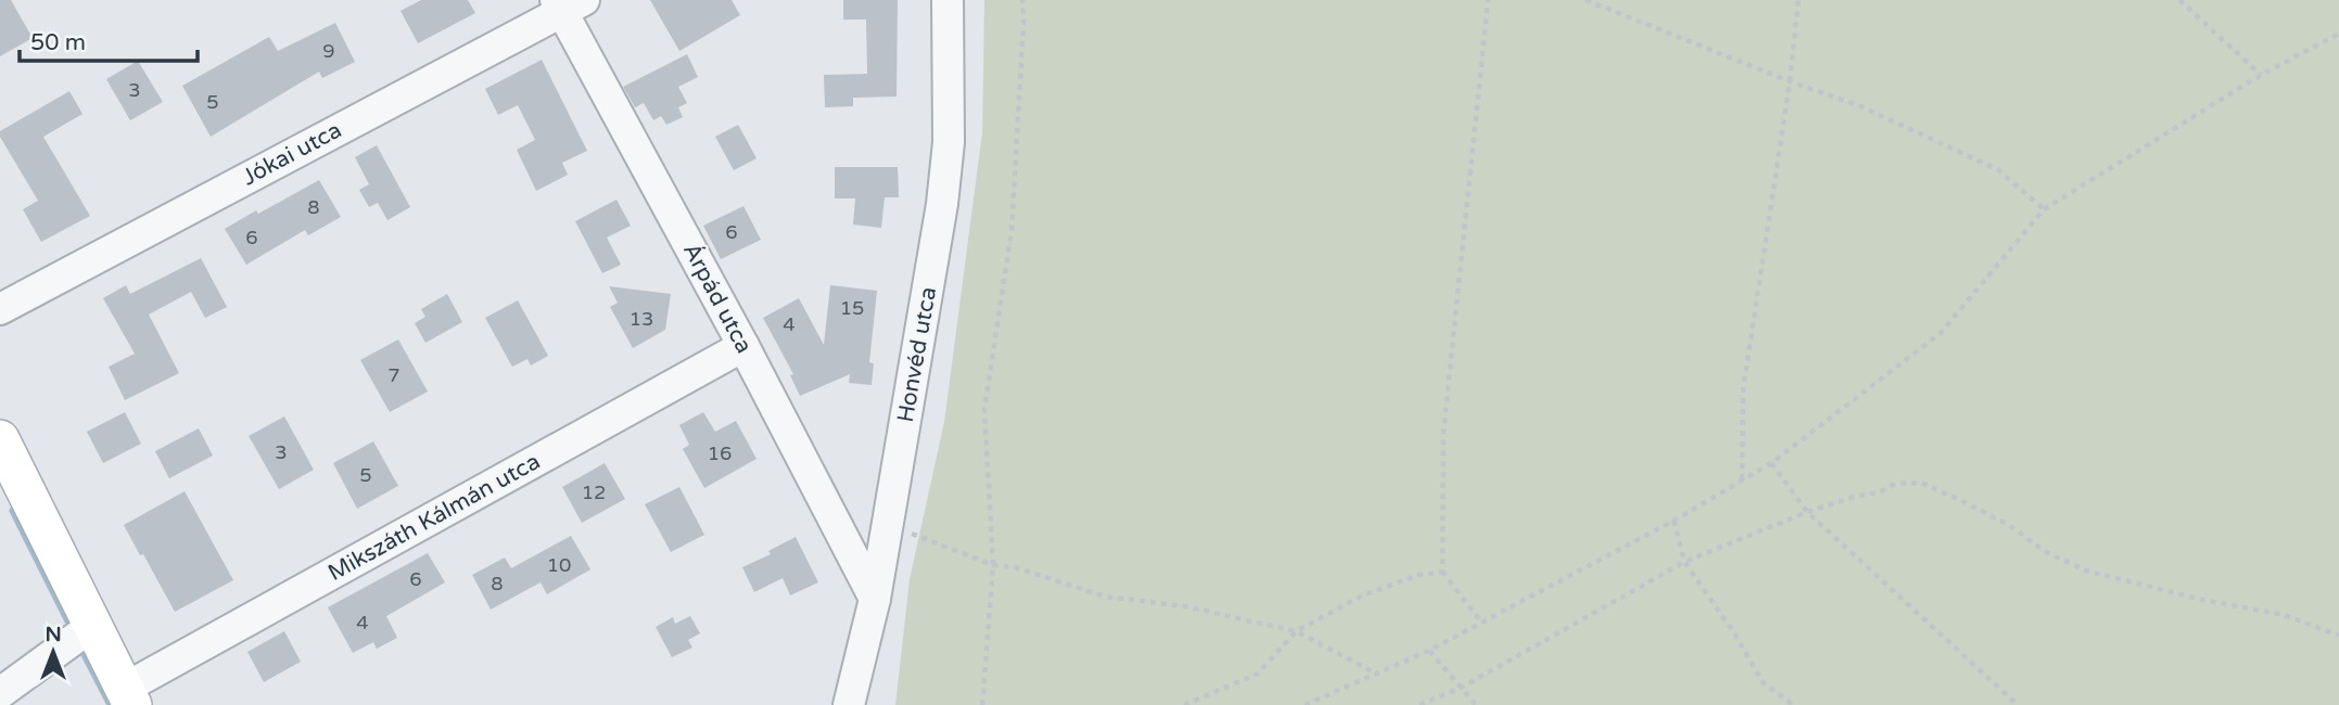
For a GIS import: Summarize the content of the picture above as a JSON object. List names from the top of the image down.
{
  "streets": {
    "street": [
      "Jókai utca",
      "Árpád utca",
      "Honvéd utca",
      "Mikszáth Kálmán utca"
    ]
  },
  "crossings": [
    ["Jókai utca", "Árpád utca"],
    ["Árpád utca", "Honvéd utca"],
    ["Árpád utca", "Mikszáth Kálmán utca"]
  ],
  "house_numbers": [
    "9",
    "3",
    "5",
    "8",
    "6",
    "6",
    "15",
    "13",
    "4",
    "7",
    "3",
    "16",
    "5",
    "12",
    "10",
    "6",
    "8",
    "4"
  ],
  "scale_bar": "50 m",
  "north": "top"
}
